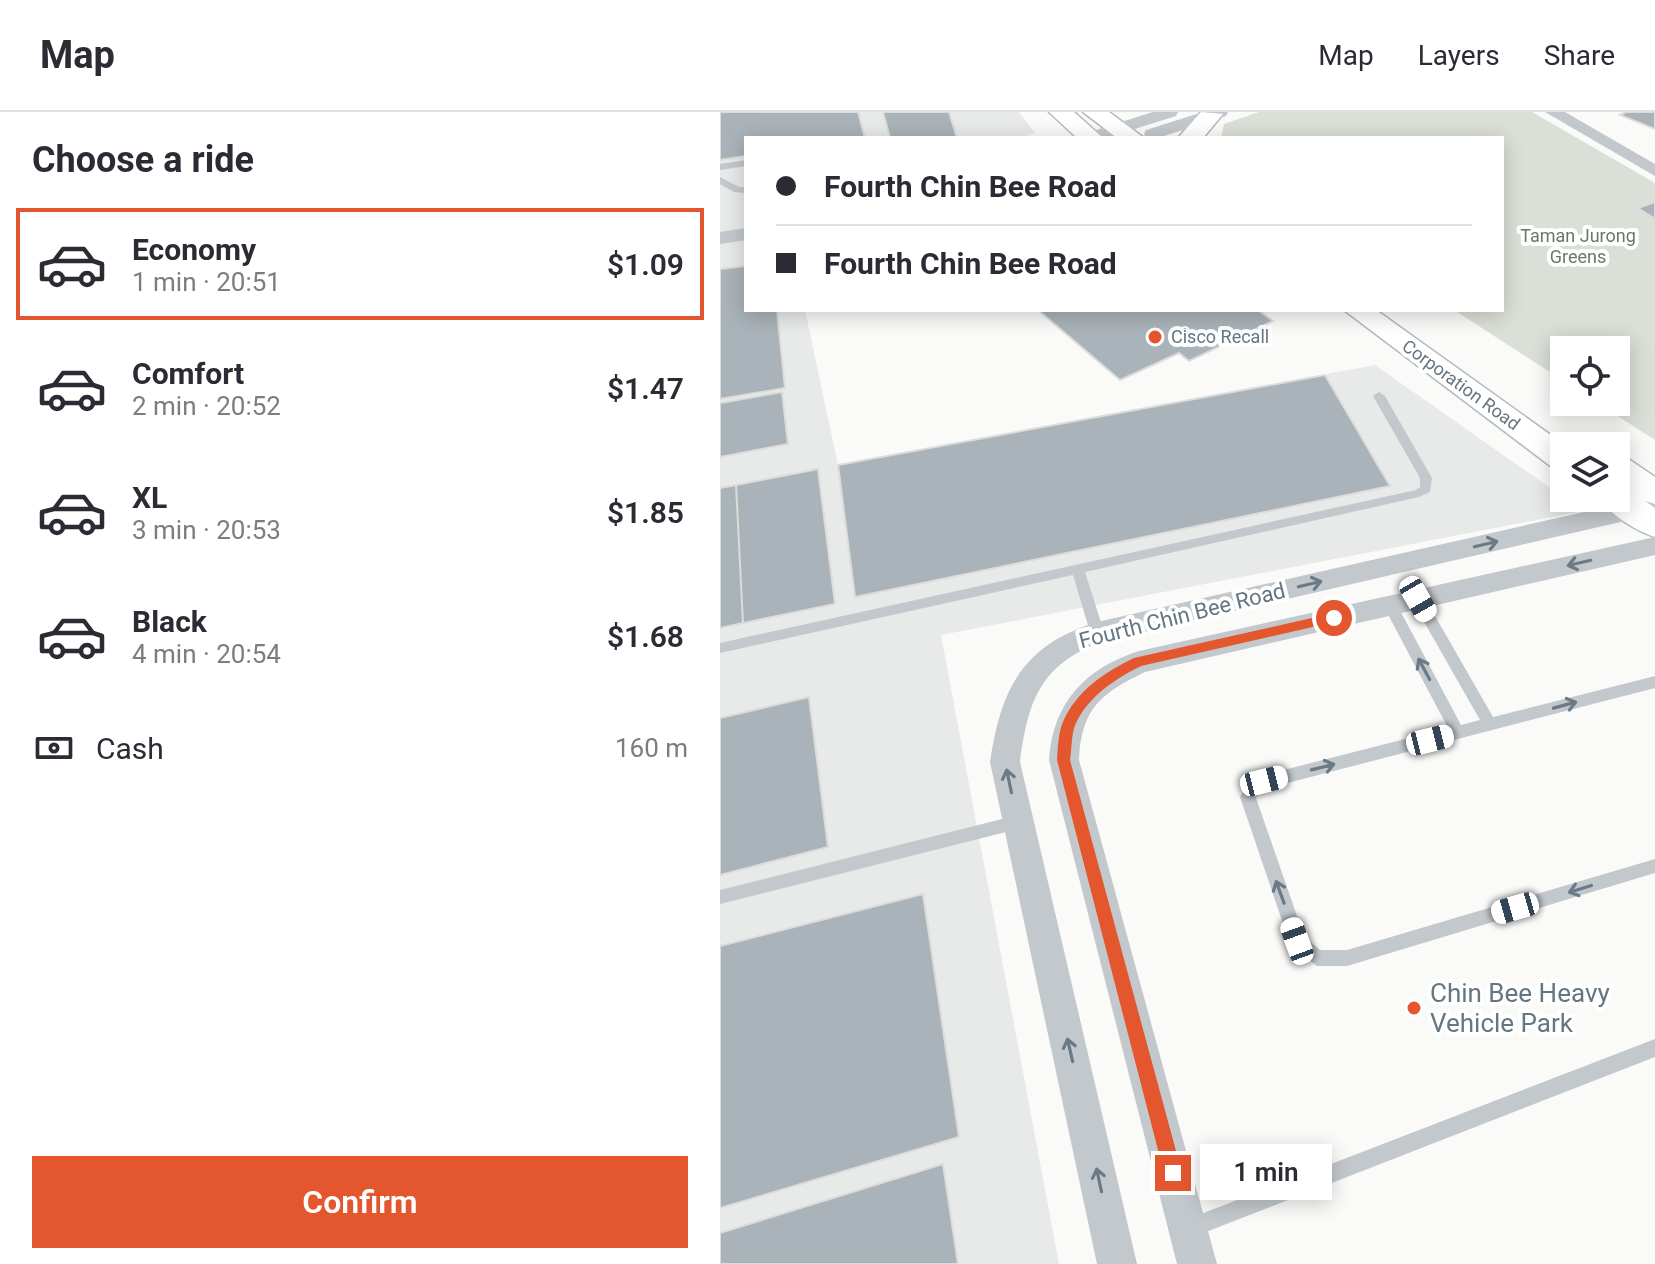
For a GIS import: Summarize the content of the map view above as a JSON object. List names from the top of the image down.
{
  "streets": {
    "main road": ["Corporation Road"],
    "street": ["Fourth Chin Bee Road"]
  },
  "parks": ["Taman Jurong Greens"],
  "places": ["Cisco Recall", "Chin Bee Heavy Vehicle Park"],
  "page": {
    "header": "Map",
    "nav": ["Map", "Layers", "Share"],
    "heading": "Choose a ride",
    "banner": ["Fourth Chin Bee Road", "Fourth Chin Bee Road"],
    "list": [
      {
        "name": "Economy",
        "note": "1 min · 20:51",
        "value": "$1.09"
      },
      {
        "name": "Comfort",
        "note": "2 min · 20:52",
        "value": "$1.47"
      },
      {
        "name": "XL",
        "note": "3 min · 20:53",
        "value": "$1.85"
      },
      {
        "name": "Black",
        "note": "4 min · 20:54",
        "value": "$1.68"
      }
    ],
    "pay": ["Cash", "160 m"],
    "buttons": "Confirm",
    "bubble": "1 min"
  }
}
